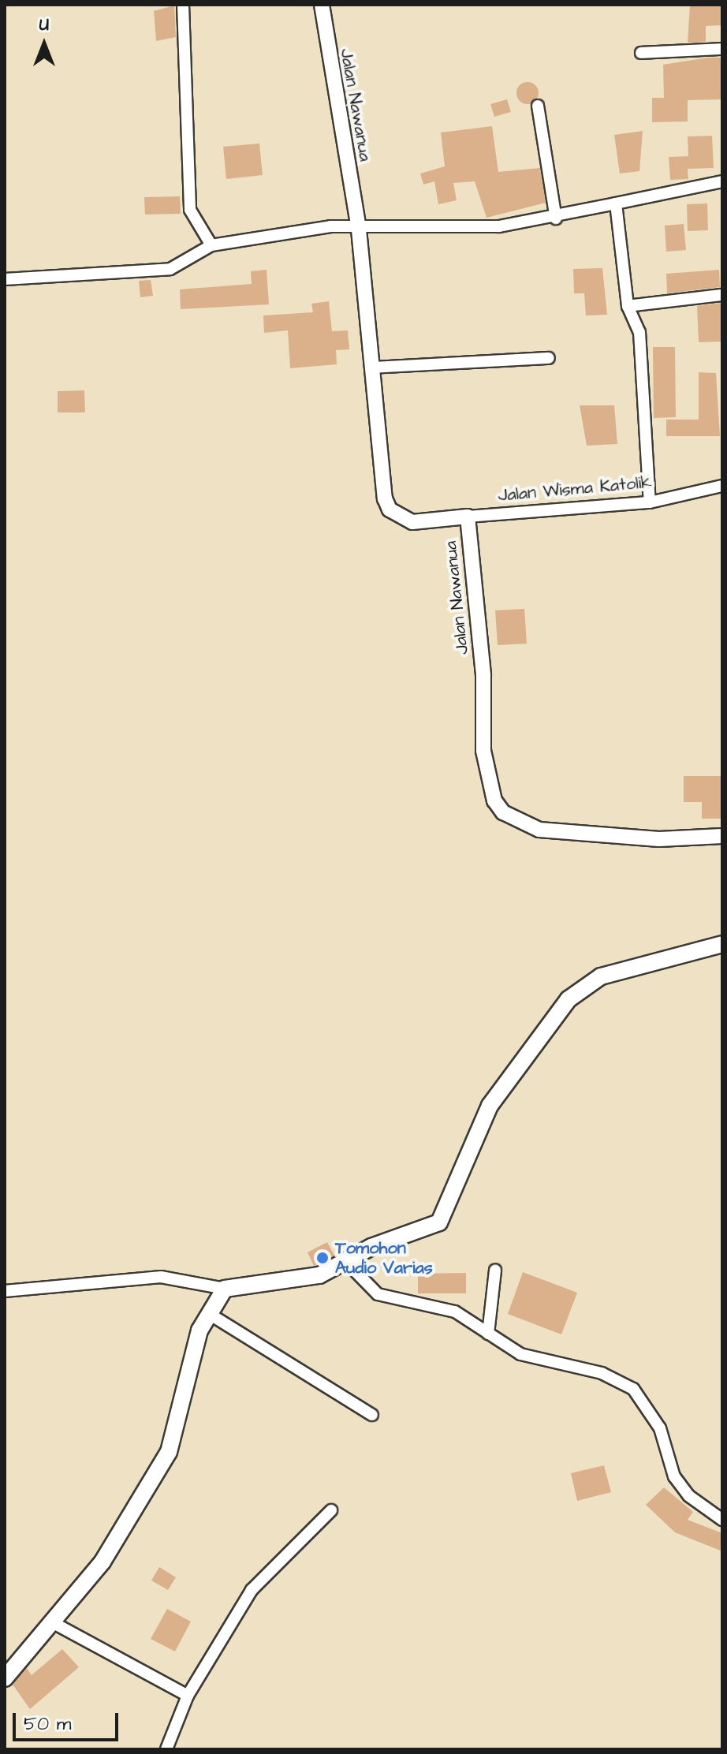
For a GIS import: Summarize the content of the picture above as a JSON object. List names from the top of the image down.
{
  "streets": {
    "street": ["Jalan Nawanua", "Jalan Wisma Katolik"]
  },
  "crossings": [
    ["Jalan Nawanua", "Jalan Wisma Katolik"]
  ],
  "places": ["Tomohon Audio Varias"],
  "scale_bar": "50 m",
  "north": "top"
}
